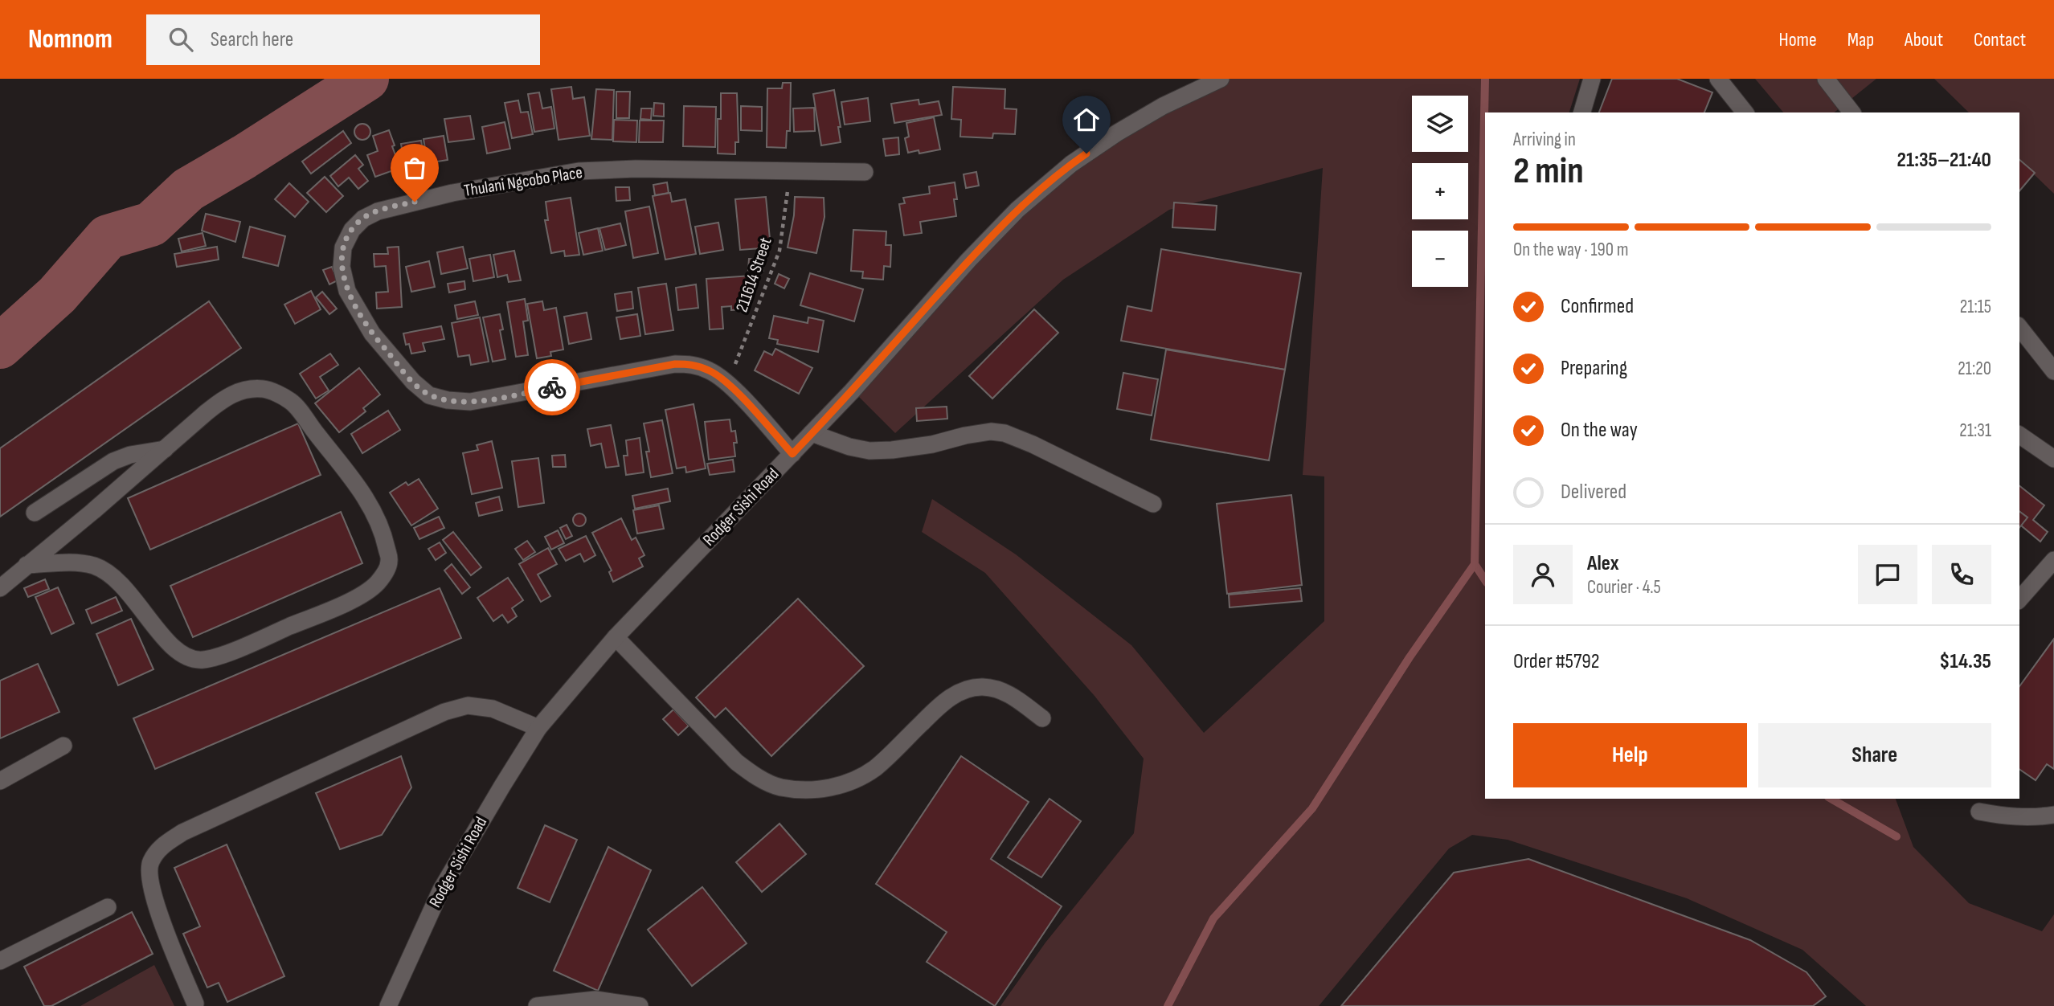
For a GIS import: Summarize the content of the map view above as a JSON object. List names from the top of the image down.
{
  "streets": {
    "street": ["Thulani Ngcobo Place", "Rodger Sishi Road"],
    "path": ["211614 Street"]
  },
  "crossings": [
    ["Thulani Ngcobo Place", "211614 Street"],
    ["Thulani Ngcobo Place", "Rodger Sishi Road"]
  ],
  "page": {
    "header": "Nomnom",
    "search": "Search here",
    "nav": [
      "Home",
      "Map",
      "About",
      "Contact"
    ],
    "map_buttons": ["+", "−"],
    "heading": ["2 min", "Arriving in", "21:35–21:40"],
    "panel": [
      "Alex",
      "Courier · 4.5",
      "Order #5792",
      "$14.35"
    ],
    "bar": "On the way · 190 m",
    "list": [
      ["Confirmed", "21:15"],
      ["Preparing", "21:20"],
      ["On the way", "21:31"],
      "Delivered"
    ],
    "buttons": ["Help", "Share"]
  }
}
